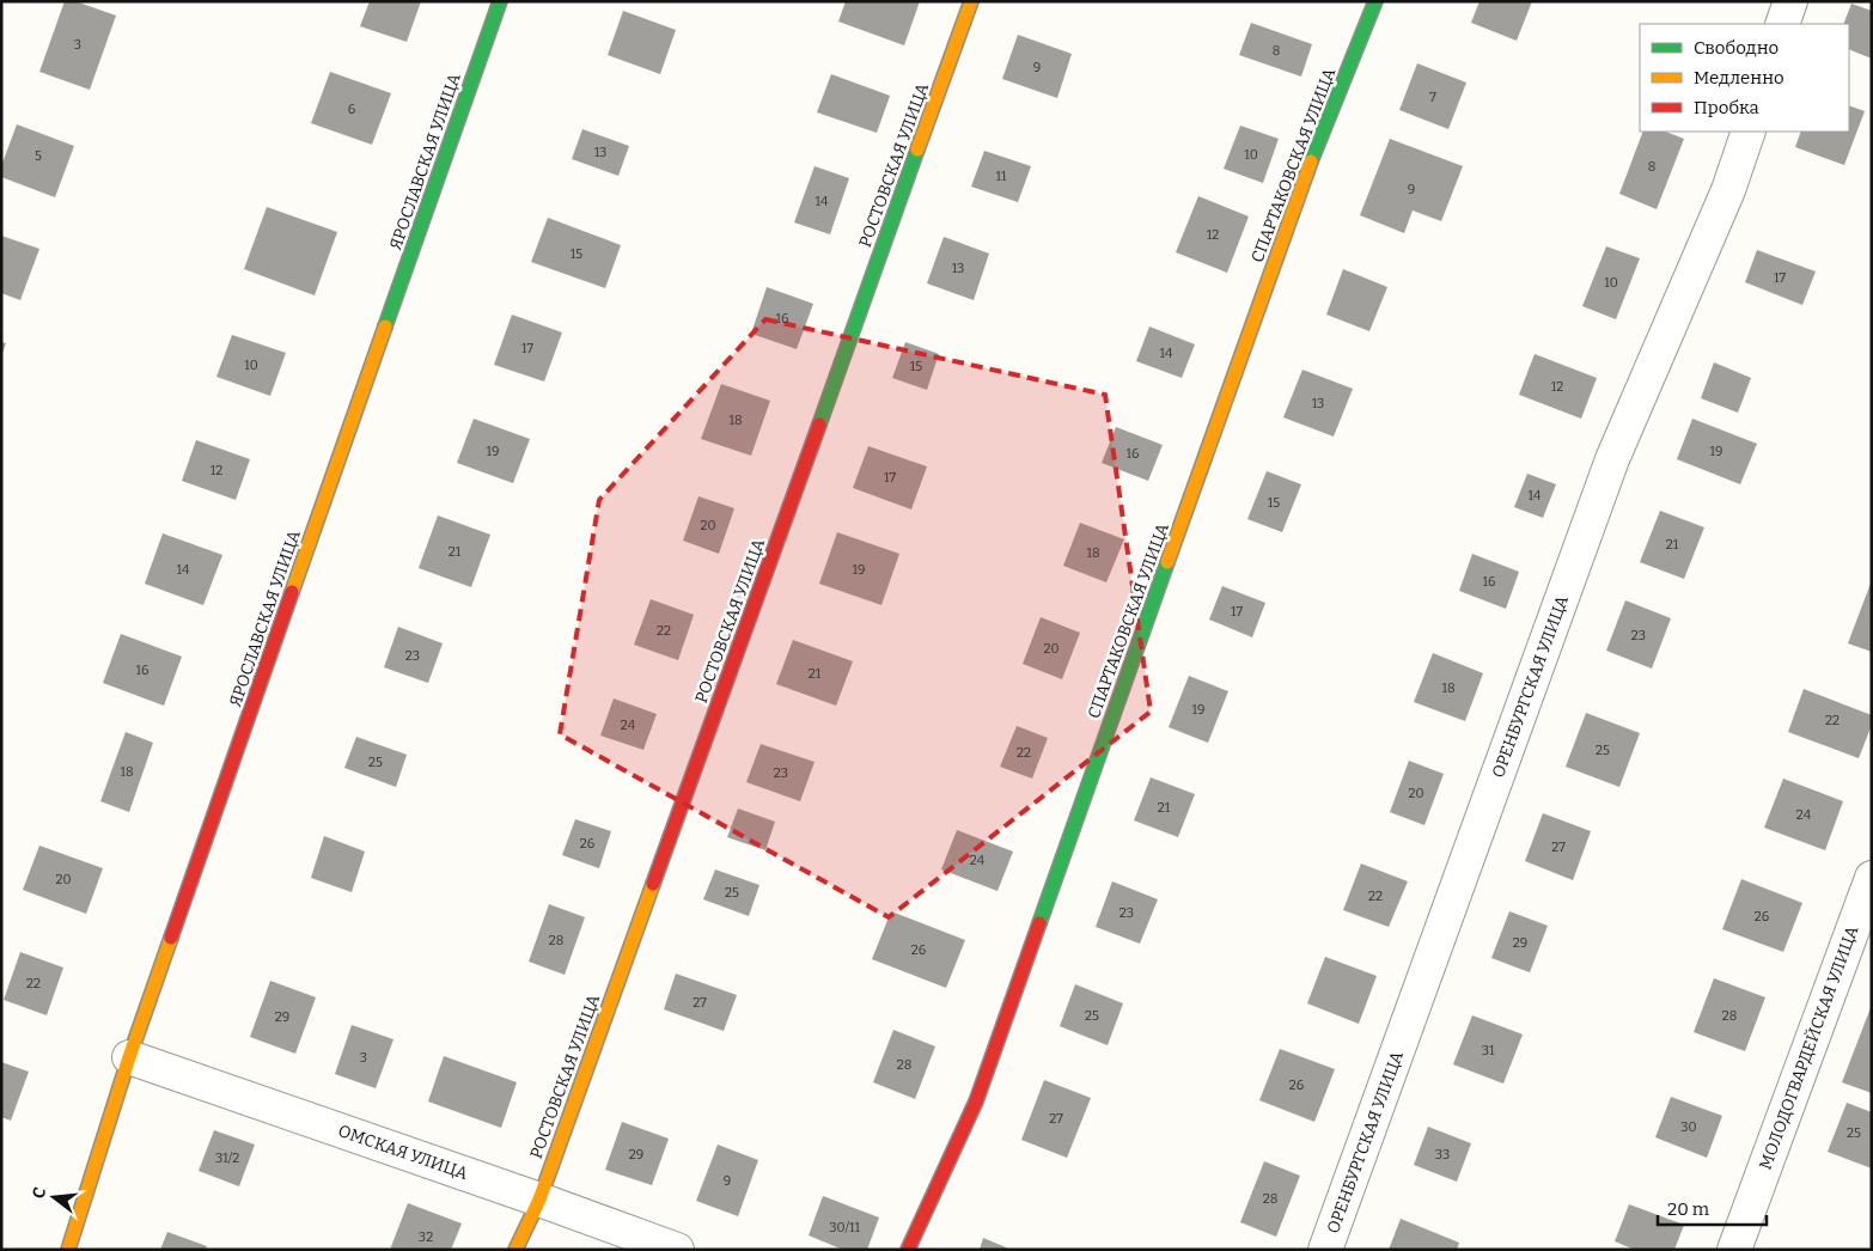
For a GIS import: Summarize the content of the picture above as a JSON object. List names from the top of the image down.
{
  "streets": {
    "street": [
      "ЯРОСЛАВСКАЯ УЛИЦА",
      "РОСТОВСКАЯ УЛИЦА",
      "СПАРТАКОВСКАЯ УЛИЦА",
      "ОРЕНБУРГСКАЯ УЛИЦА",
      "МОЛОДОГВАРДЕЙСКАЯ УЛИЦА",
      "ОМСКАЯ УЛИЦА"
    ]
  },
  "crossings": [
    ["ЯРОСЛАВСКАЯ УЛИЦА", "ОМСКАЯ УЛИЦА"],
    ["РОСТОВСКАЯ УЛИЦА", "ОМСКАЯ УЛИЦА"]
  ],
  "house_numbers": [
    "3",
    "8",
    "9",
    "7",
    "6",
    "13",
    "10",
    "5",
    "8",
    "11",
    "9",
    "14",
    "12",
    "15",
    "13",
    "17",
    "10",
    "16",
    "17",
    "14",
    "10",
    "15",
    "12",
    "13",
    "18",
    "19",
    "19",
    "16",
    "12",
    "17",
    "14",
    "15",
    "20",
    "21",
    "21",
    "18",
    "14",
    "19",
    "16",
    "17",
    "22",
    "23",
    "20",
    "23",
    "16",
    "21",
    "18",
    "19",
    "22",
    "24",
    "25",
    "22",
    "25",
    "18",
    "23",
    "20",
    "21",
    "24",
    "26",
    "27",
    "24",
    "20",
    "25",
    "22",
    "23",
    "26",
    "28",
    "29",
    "26",
    "22",
    "27",
    "25",
    "28",
    "29",
    "31",
    "3",
    "28",
    "26",
    "27",
    "30",
    "25",
    "29",
    "33",
    "31/2",
    "9",
    "28",
    "30/11",
    "32"
  ],
  "legend": ["Свободно", "Медленно", "Пробка"],
  "scale_bar": "20 m",
  "north": "left"
}
